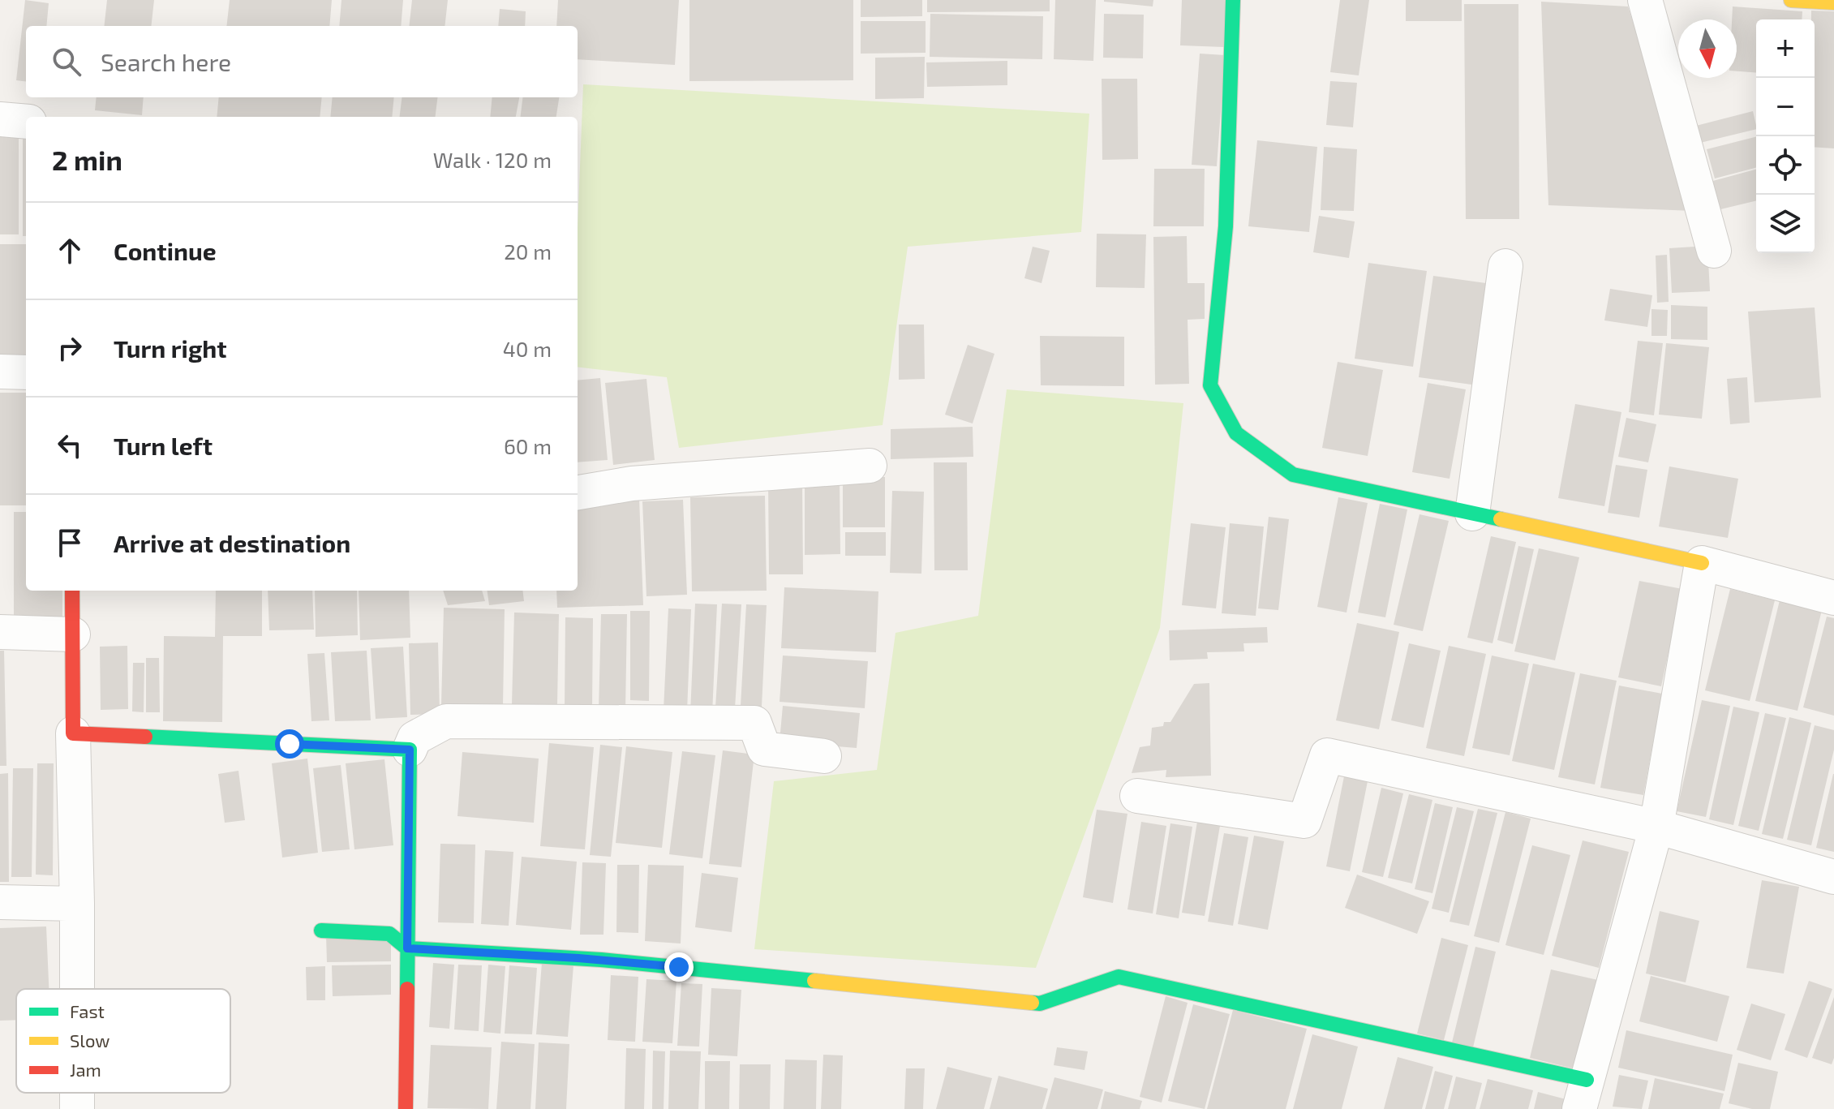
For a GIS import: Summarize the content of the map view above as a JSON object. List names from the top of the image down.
{
  "legend": ["Fast", "Slow", "Jam"],
  "north": "bottom",
  "page": {
    "map_buttons": ["+", "−"],
    "search": "Search here",
    "heading": ["2 min", "Walk · 120 m"],
    "list": [
      ["Continue", "20 m"],
      ["Turn right", "40 m"],
      ["Turn left", "60 m"],
      "Arrive at destination"
    ]
  }
}
